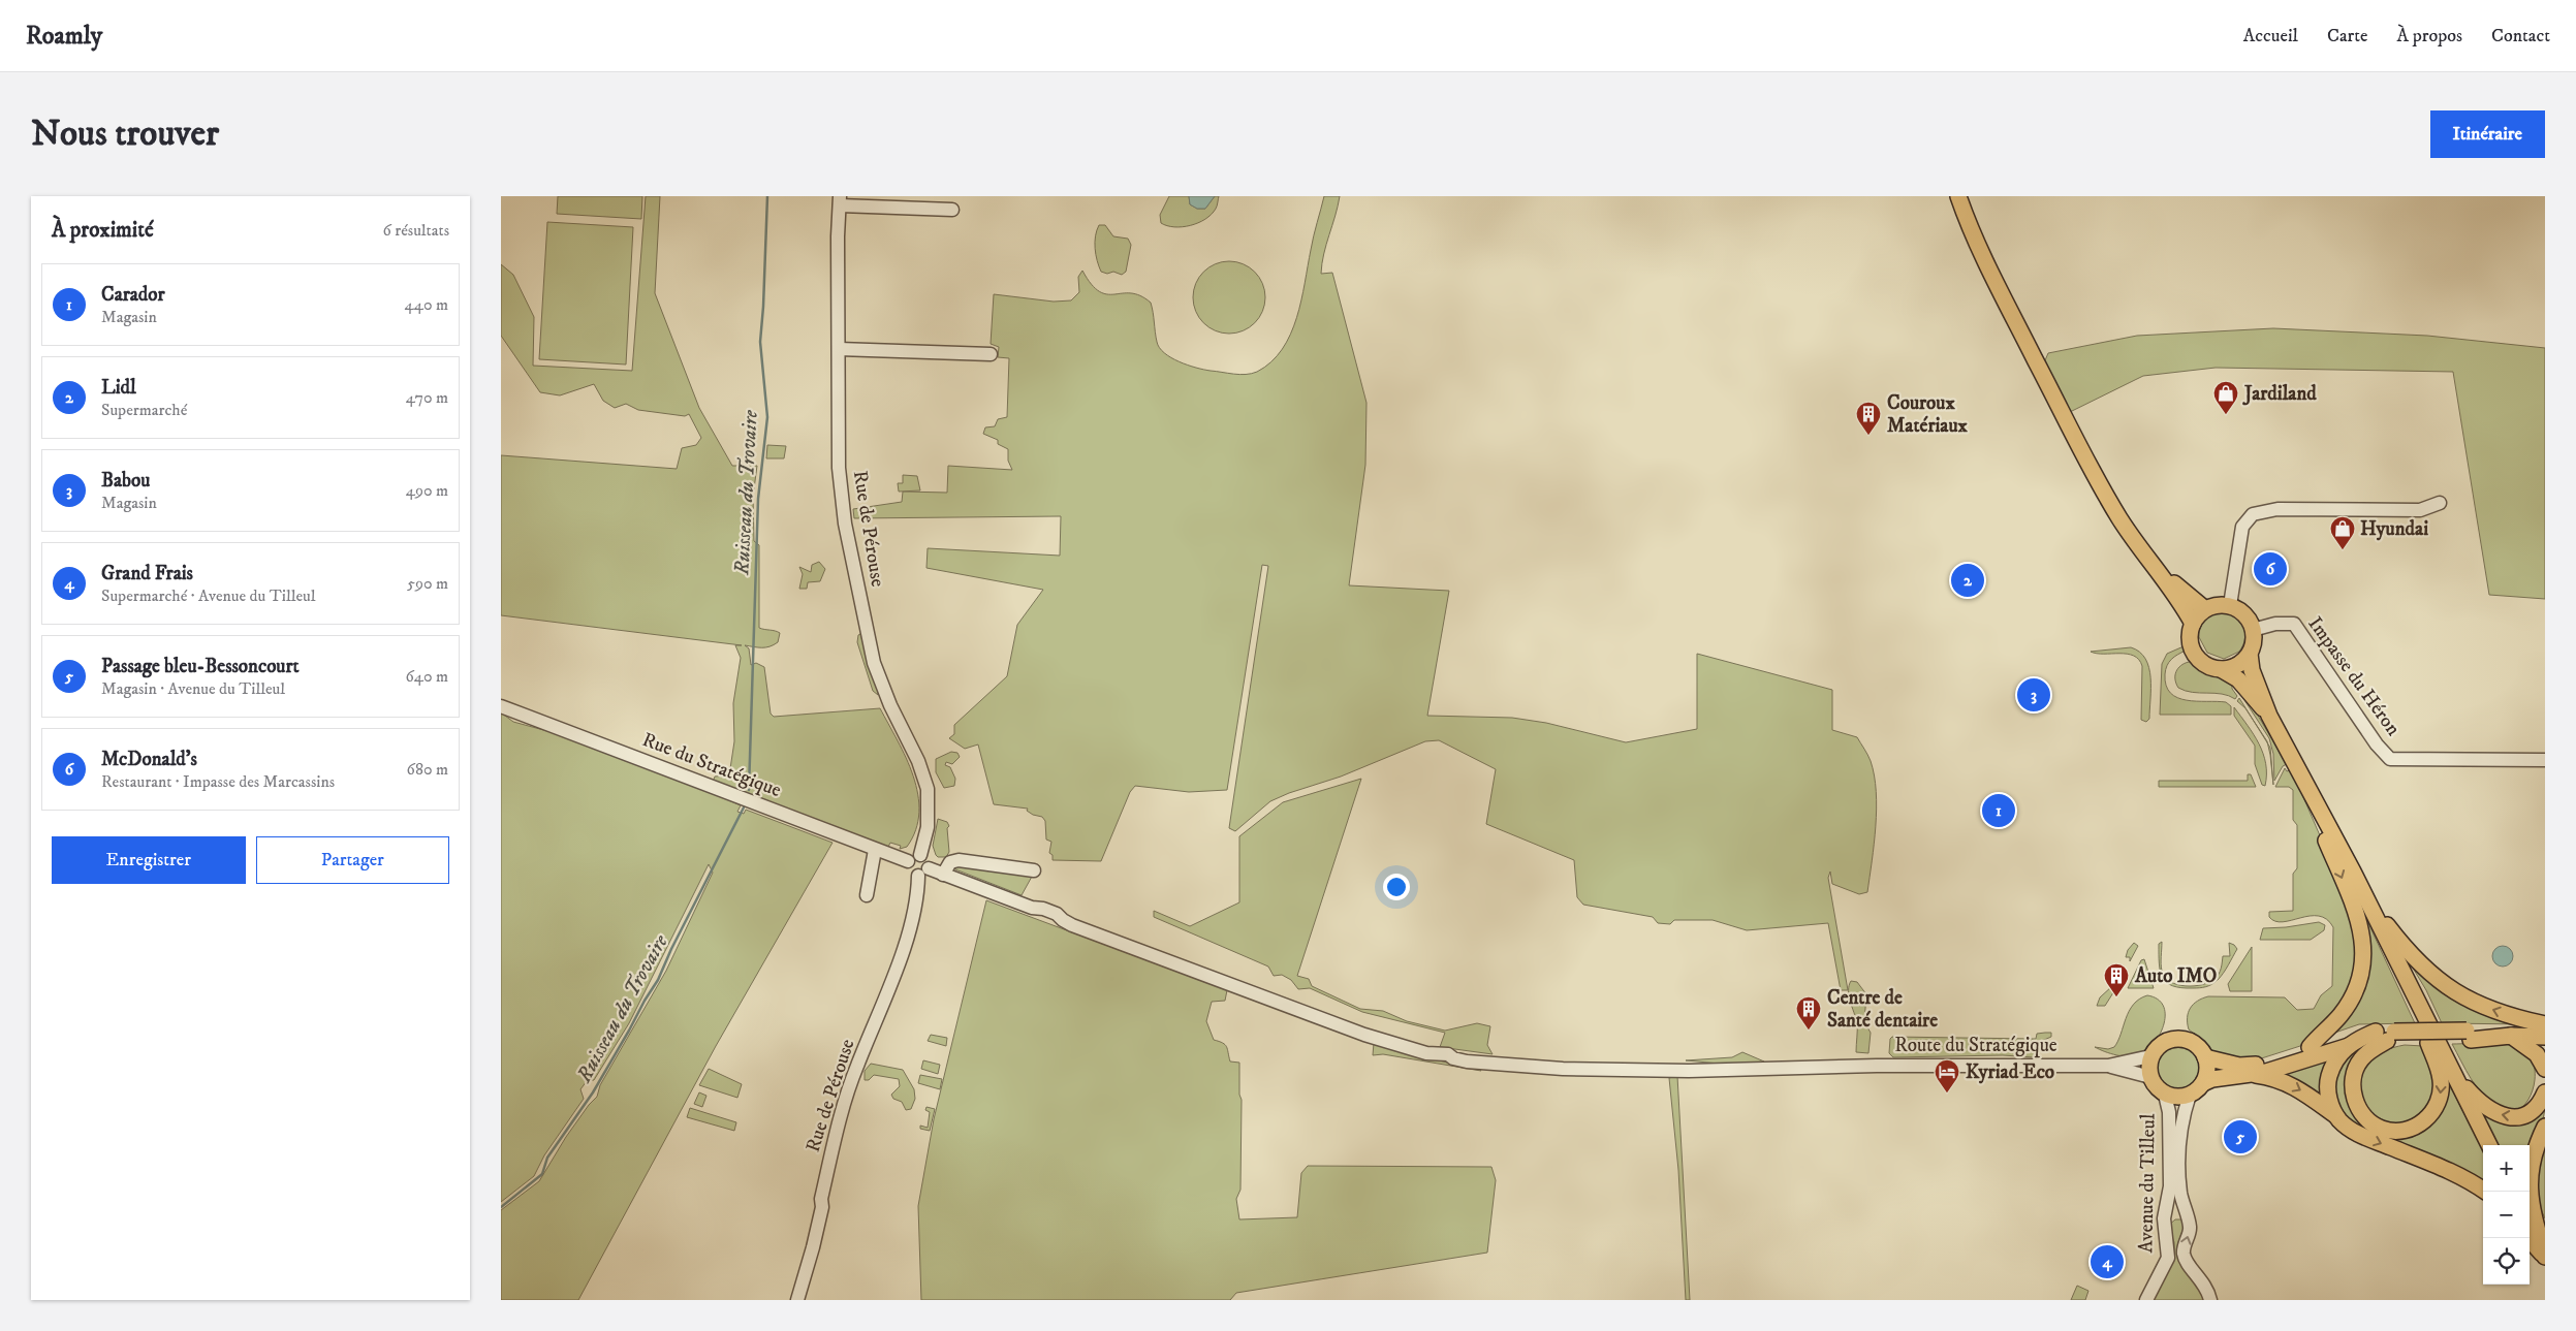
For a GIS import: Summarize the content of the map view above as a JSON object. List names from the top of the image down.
{
  "streets": {
    "street": [
      "Rue de Pérouse",
      "Impasse du Héron",
      "Rue du Stratégique",
      "Route du Stratégique",
      "Avenue du Tilleul"
    ]
  },
  "crossings": [
    ["Rue de Pérouse", "Rue du Stratégique"],
    ["Rue de Pérouse", "Route du Stratégique"],
    ["Rue du Stratégique", "Route du Stratégique"],
    ["Route du Stratégique", "Avenue du Tilleul"]
  ],
  "water": ["Ruisseau du Trovaire"],
  "places": {
    "shop": ["Jardiland", "Hyundai"],
    "building": ["Couroux Matériaux", "Auto IMO", "Centre de Santé dentaire"],
    "hotel": ["Kyriad Eco"]
  },
  "page": {
    "header": "Roamly",
    "nav": [
      "Accueil",
      "Carte",
      "À propos",
      "Contact"
    ],
    "buttons": [
      "Itinéraire",
      ["Enregistrer", "Partager"]
    ],
    "title": "Nous trouver",
    "heading": ["À proximité", "6 résultats"],
    "list": [
      {
        "mark": "1",
        "name": "Carador",
        "note": "Magasin",
        "value": "440 m"
      },
      {
        "mark": "2",
        "name": "Lidl",
        "note": "Supermarché",
        "value": "470 m"
      },
      {
        "mark": "3",
        "name": "Babou",
        "note": "Magasin",
        "value": "490 m"
      },
      {
        "mark": "4",
        "name": "Grand Frais",
        "note": "Supermarché · Avenue du Tilleul",
        "value": "590 m"
      },
      {
        "mark": "5",
        "name": "Passage bleu-Bessoncourt",
        "note": "Magasin · Avenue du Tilleul",
        "value": "640 m"
      },
      {
        "mark": "6",
        "name": "McDonald's",
        "note": "Restaurant · Impasse des Marcassins",
        "value": "680 m"
      }
    ],
    "pins": [
      "6",
      "2",
      "3",
      "1",
      "5",
      "4"
    ],
    "map_buttons": ["+", "−"]
  }
}
